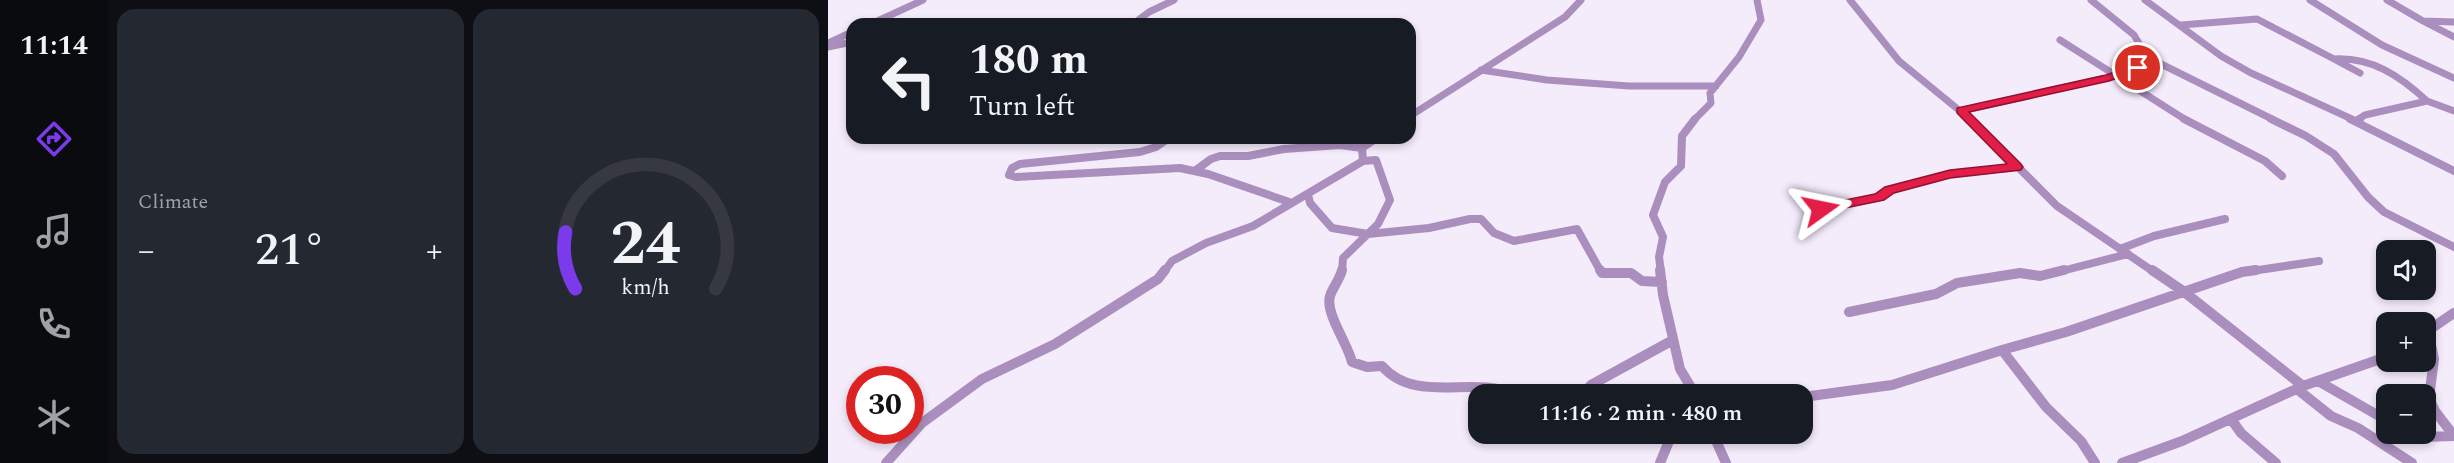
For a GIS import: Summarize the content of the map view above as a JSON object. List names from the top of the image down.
{
  "page": {
    "tabs": "11:14",
    "tile": "Climate",
    "turn": ["180 m", "Turn left"],
    "heat": ["−", "21°", "+"],
    "map_buttons": ["+", "−"],
    "limit": "30",
    "trip": "11:16 · 2 min · 480 m",
    "gauge": ["24", "km/h"]
  }
}
